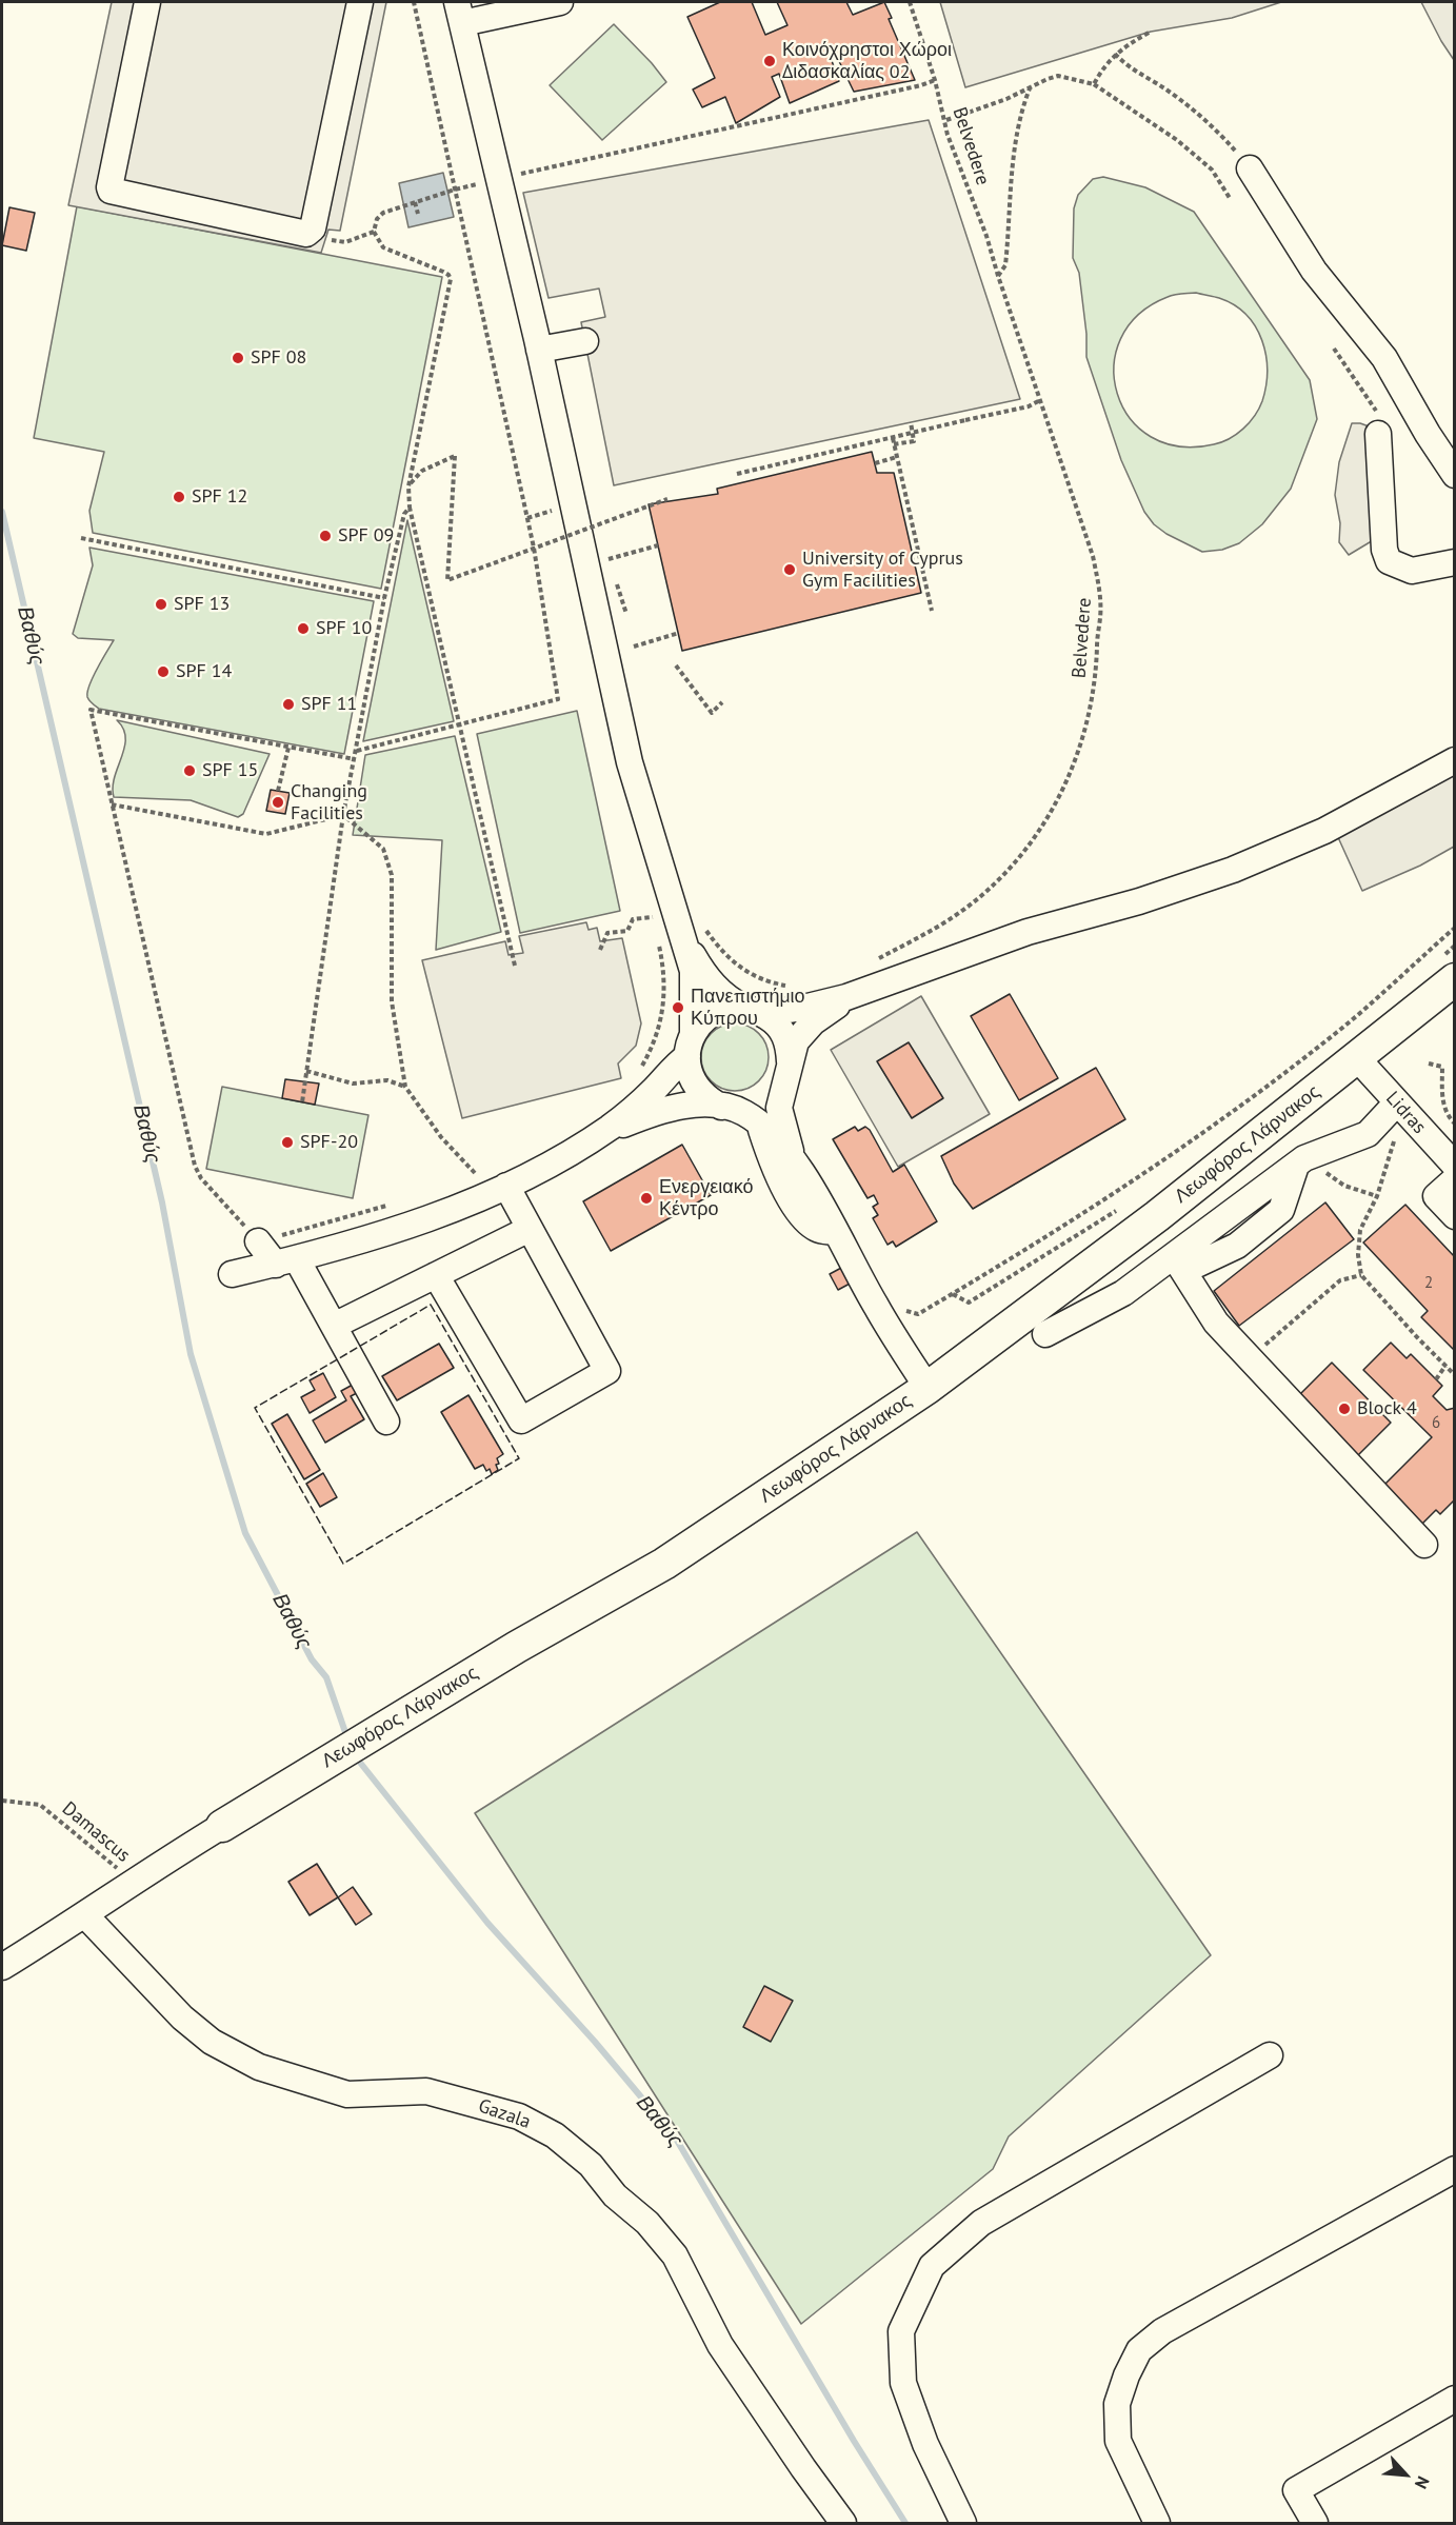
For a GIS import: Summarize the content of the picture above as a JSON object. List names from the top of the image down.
{
  "streets": {
    "main road": ["Λεωφόρος Λάρνακος"],
    "street": ["Lidras", "Gazala"],
    "path": ["Belvedere", "Damascus"]
  },
  "crossings": [
    ["Lidras", "Λεωφόρος Λάρνακος"],
    ["Λεωφόρος Λάρνακος", "Damascus"]
  ],
  "water": ["Βαθύς"],
  "places": [
    "Κοινόχρηστοι Χώροι Διδασκαλίας 02",
    "SPF 08",
    "SPF 12",
    "SPF 09",
    "University of Cyprus Gym Facilities",
    "SPF 13",
    "SPF 10",
    "SPF 14",
    "SPF 11",
    "SPF 15",
    "Changing Facilities",
    "Πανεπιστήμιο Κύπρου",
    "SPF-20",
    "Ενεργειακό Κέντρο",
    "Block 4"
  ],
  "house_numbers": ["2", "6"],
  "north": "bottom right"
}
